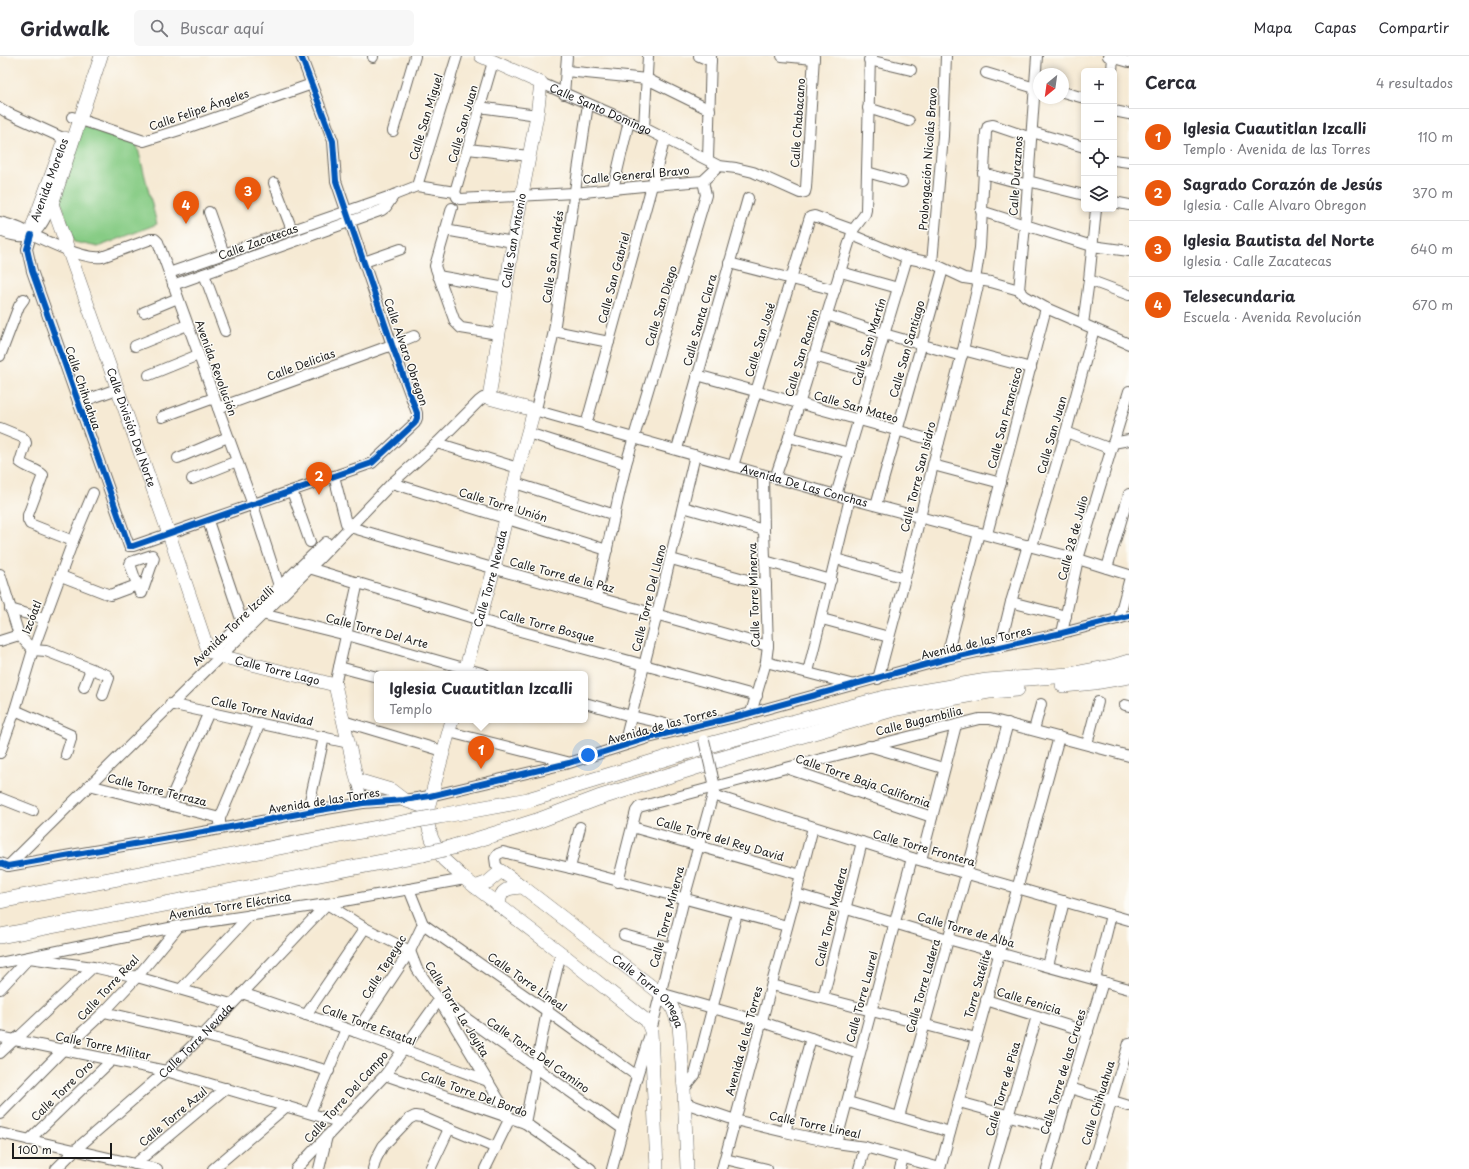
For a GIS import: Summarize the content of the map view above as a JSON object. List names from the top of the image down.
{
  "streets": {
    "main road": [
      "Calle Santo Domingo",
      "Avenida Morelos",
      "Calle San Antonio",
      "Calle División Del Norte",
      "Avenida De Las Conchas",
      "Calle Torre Nevada",
      "Calle Torre Lago",
      "Calle Torre Omega"
    ],
    "street": [
      "Calle Felipe Ángeles",
      "Calle San Miguel",
      "Calle Chabacano",
      "Calle San Juan",
      "Prolongación Nicolás Bravo",
      "Calle General Bravo",
      "Calle Duraznos",
      "Calle Zacatecas",
      "Calle San Andrés",
      "Calle San Gabriel",
      "Calle San Diego",
      "Calle Santa Clara",
      "Calle San José",
      "Calle San Martín",
      "Calle San Santiago",
      "Calle Alvaro Obregon",
      "Calle San Ramón",
      "Calle Delicias",
      "Avenida Revolución",
      "Calle Chihuahua",
      "Calle San Mateo",
      "Calle San Francisco",
      "Calle Torre San Isidro",
      "Calle Torre Unión",
      "Calle 28 de Julio",
      "Calle Torre de la Paz",
      "Calle Torre Minerva",
      "Calle Torre Del Llano",
      "Izcóatl",
      "Avenida Torre Izcalli",
      "Calle Torre Bosque",
      "Calle Torre Del Arte",
      "Avenida de las Torres",
      "Calle Torre Navidad",
      "Calle Bugambilia",
      "Calle Torre Baja California",
      "Calle Torre Terraza",
      "Calle Torre del Rey David",
      "Calle Torre Frontera",
      "Avenida Torre Eléctrica",
      "Calle Torre Madera",
      "Calle Torre de Alba",
      "Calle Tepeyac",
      "Calle Torre Lineal",
      "Torre Satélite",
      "Calle Torre Ladera",
      "Calle Torre Real",
      "Calle Torre Laurel",
      "Calle Fenicia",
      "Calle Torre La Joyita",
      "Calle Torre Estatal",
      "Calle Torre Militar",
      "Calle Torre Del Camino",
      "Calle Torre de las Cruces",
      "Calle Torre de Pisa",
      "Calle Torre Oro",
      "Calle Torre Del Bordo",
      "Calle Torre Del Campo",
      "Calle Torre Azul"
    ]
  },
  "crossings": [
    ["Calle Felipe Ángeles", "Avenida Morelos"],
    ["Calle Felipe Ángeles", "Calle Alvaro Obregon"],
    ["Calle Santo Domingo", "Calle Chabacano"],
    ["Calle Santo Domingo", "Calle San Juan"],
    ["Calle Santo Domingo", "Calle General Bravo"],
    ["Calle Santo Domingo", "Calle San Antonio"],
    ["Calle Santo Domingo", "Calle San Andrés"],
    ["Calle Santo Domingo", "Calle San Gabriel"],
    ["Calle San Miguel", "Calle General Bravo"],
    ["Calle San Miguel", "Calle Zacatecas"],
    ["Calle Chabacano", "Calle General Bravo"],
    ["Calle San Juan", "Calle General Bravo"],
    ["Calle San Juan", "Avenida De Las Conchas"],
    ["Calle San Juan", "Avenida de las Torres"],
    ["Calle General Bravo", "Calle San Antonio"],
    ["Calle General Bravo", "Calle Zacatecas"],
    ["Calle General Bravo", "Calle San Andrés"],
    ["Calle General Bravo", "Calle San Gabriel"],
    ["Calle General Bravo", "Calle San Diego"],
    ["Calle Duraznos", "Calle Torre San Isidro"],
    ["Avenida Morelos", "Calle Chihuahua"],
    ["Avenida Morelos", "Calle División Del Norte"],
    ["Calle San Antonio", "Avenida De Las Conchas"],
    ["Calle San Antonio", "Avenida Torre Izcalli"],
    ["Calle Zacatecas", "Calle Alvaro Obregon"],
    ["Calle Zacatecas", "Avenida Revolución"],
    ["Calle San Andrés", "Avenida De Las Conchas"],
    ["Calle San Andrés", "Calle Torre Nevada"],
    ["Calle San Gabriel", "Avenida De Las Conchas"],
    ["Calle San Diego", "Avenida De Las Conchas"],
    ["Calle San Diego", "Calle Torre Unión"],
    ["Calle San Diego", "Calle Torre de la Paz"],
    ["Calle Santa Clara", "Calle San Mateo"],
    ["Calle Santa Clara", "Avenida De Las Conchas"],
    ["Calle San José", "Calle San Ramón"],
    ["Calle San José", "Calle San Mateo"],
    ["Calle San José", "Avenida De Las Conchas"],
    ["Calle San Martín", "Calle San Mateo"],
    ["Calle San Martín", "Avenida De Las Conchas"],
    ["Calle San Santiago", "Calle San Mateo"],
    ["Calle San Santiago", "Avenida De Las Conchas"],
    ["Calle Alvaro Obregon", "Calle Delicias"],
    ["Calle Alvaro Obregon", "Avenida Revolución"],
    ["Calle Alvaro Obregon", "Calle Chihuahua"],
    ["Calle Alvaro Obregon", "Calle División Del Norte"],
    ["Calle San Ramón", "Calle San Mateo"],
    ["Calle San Ramón", "Avenida De Las Conchas"],
    ["Calle Delicias", "Avenida Revolución"],
    ["Avenida Revolución", "Calle División Del Norte"],
    ["Calle San Mateo", "Calle Torre San Isidro"],
    ["Calle San Francisco", "Avenida De Las Conchas"],
    ["Calle San Francisco", "Avenida de las Torres"],
    ["Calle División Del Norte", "Avenida Torre Izcalli"],
    ["Calle División Del Norte", "Calle Torre Lago"],
    ["Calle Torre San Isidro", "Avenida De Las Conchas"],
    ["Calle Torre San Isidro", "Avenida de las Torres"],
    ["Avenida De Las Conchas", "Calle 28 de Julio"],
    ["Avenida De Las Conchas", "Calle Torre Nevada"],
    ["Avenida De Las Conchas", "Calle Torre Minerva"],
    ["Avenida De Las Conchas", "Calle Torre Del Llano"],
    ["Avenida De Las Conchas", "Avenida Torre Izcalli"],
    ["Calle Torre Unión", "Calle Torre Nevada"],
    ["Calle Torre Unión", "Avenida Torre Izcalli"],
    ["Calle 28 de Julio", "Avenida de las Torres"],
    ["Calle Torre de la Paz", "Calle Torre Nevada"],
    ["Calle Torre de la Paz", "Calle Torre Minerva"],
    ["Calle Torre de la Paz", "Calle Torre Del Llano"],
    ["Calle Torre de la Paz", "Avenida Torre Izcalli"],
    ["Calle Torre Nevada", "Calle Torre Bosque"],
    ["Calle Torre Nevada", "Calle Torre Del Arte"],
    ["Calle Torre Nevada", "Avenida Torre Eléctrica"],
    ["Calle Torre Nevada", "Calle Torre Estatal"],
    ["Calle Torre Nevada", "Calle Torre Militar"],
    ["Calle Torre Minerva", "Calle Torre Bosque"],
    ["Calle Torre Minerva", "Avenida de las Torres"],
    ["Calle Torre Minerva", "Calle Bugambilia"],
    ["Calle Torre Minerva", "Calle Torre del Rey David"],
    ["Calle Torre Minerva", "Calle Torre Frontera"],
    ["Calle Torre Minerva", "Calle Torre Lineal"],
    ["Calle Torre Minerva", "Calle Torre Omega"],
    ["Calle Torre Minerva", "Calle Torre Del Camino"],
    ["Calle Torre Del Llano", "Calle Torre Bosque"],
    ["Calle Torre Del Llano", "Avenida de las Torres"],
    ["Avenida Torre Izcalli", "Calle Torre Bosque"],
    ["Avenida Torre Izcalli", "Calle Torre Del Arte"],
    ["Avenida Torre Izcalli", "Avenida de las Torres"],
    ["Avenida Torre Izcalli", "Calle Torre Lago"],
    ["Avenida Torre Izcalli", "Calle Torre Navidad"],
    ["Avenida Torre Izcalli", "Calle Torre Terraza"],
    ["Avenida de las Torres", "Calle Torre del Rey David"],
    ["Avenida de las Torres", "Calle Torre Frontera"],
    ["Avenida de las Torres", "Calle Torre de Alba"],
    ["Avenida de las Torres", "Calle Torre Lineal"],
    ["Avenida de las Torres", "Calle Torre Omega"],
    ["Calle Bugambilia", "Calle Torre Baja California"],
    ["Calle Bugambilia", "Calle Torre Frontera"],
    ["Calle Bugambilia", "Torre Satélite"],
    ["Calle Bugambilia", "Calle Torre Ladera"],
    ["Calle Bugambilia", "Calle Torre Laurel"],
    ["Calle Torre Baja California", "Calle Torre Laurel"],
    ["Calle Torre Frontera", "Calle Torre Madera"],
    ["Calle Torre Frontera", "Torre Satélite"],
    ["Calle Torre Frontera", "Calle Torre Ladera"],
    ["Calle Torre Frontera", "Calle Torre Laurel"],
    ["Calle Torre Frontera", "Calle Torre de las Cruces"],
    ["Avenida Torre Eléctrica", "Calle Torre Real"],
    ["Avenida Torre Eléctrica", "Calle Torre Omega"],
    ["Calle Torre Madera", "Calle Torre de Alba"],
    ["Calle Torre de Alba", "Torre Satélite"],
    ["Calle Torre de Alba", "Calle Torre Ladera"],
    ["Calle Torre de Alba", "Calle Torre Laurel"],
    ["Calle Torre de Alba", "Calle Torre de las Cruces"],
    ["Calle Tepeyac", "Calle Torre Lineal"],
    ["Calle Tepeyac", "Calle Torre La Joyita"],
    ["Calle Tepeyac", "Calle Torre Estatal"],
    ["Calle Tepeyac", "Calle Torre Militar"],
    ["Calle Torre Lineal", "Torre Satélite"],
    ["Calle Torre Lineal", "Calle Torre Omega"],
    ["Calle Torre Lineal", "Calle Torre Laurel"],
    ["Torre Satélite", "Calle Fenicia"],
    ["Calle Torre Real", "Calle Torre Militar"],
    ["Calle Fenicia", "Calle Torre de las Cruces"],
    ["Calle Fenicia", "Calle Torre de Pisa"],
    ["Calle Torre La Joyita", "Calle Torre Estatal"],
    ["Calle Torre La Joyita", "Calle Torre Del Camino"],
    ["Calle Torre La Joyita", "Calle Torre Del Bordo"],
    ["Calle Torre La Joyita", "Calle Torre Del Campo"],
    ["Calle Torre Estatal", "Calle Torre Del Campo"],
    ["Calle Torre Militar", "Calle Torre Oro"],
    ["Calle Torre Militar", "Calle Torre Del Campo"],
    ["Calle Torre Militar", "Calle Torre Azul"],
    ["Calle Torre Del Camino", "Calle Torre Del Campo"],
    ["Calle Torre Del Bordo", "Calle Torre Del Campo"]
  ],
  "scale_bar": "100 m",
  "north": "bottom left",
  "page": {
    "header": "Gridwalk",
    "search": "Buscar aquí",
    "nav": ["Mapa", "Capas", "Compartir"],
    "heading": ["Cerca", "4 resultados"],
    "map_buttons": ["+", "−"],
    "list": [
      {
        "mark": "1",
        "name": "Iglesia Cuautitlan Izcalli",
        "note": "Templo · Avenida de las Torres",
        "value": "110 m"
      },
      {
        "mark": "2",
        "name": "Sagrado Corazón de Jesús",
        "note": "Iglesia · Calle Alvaro Obregon",
        "value": "370 m"
      },
      {
        "mark": "3",
        "name": "Iglesia Bautista del Norte",
        "note": "Iglesia · Calle Zacatecas",
        "value": "640 m"
      },
      {
        "mark": "4",
        "name": "Telesecundaria",
        "note": "Escuela · Avenida Revolución",
        "value": "670 m"
      }
    ],
    "pins": [
      "3",
      "4",
      "2",
      "1"
    ],
    "popup": ["Iglesia Cuautitlan Izcalli", "Templo"],
    "scale": "100 m"
  }
}
